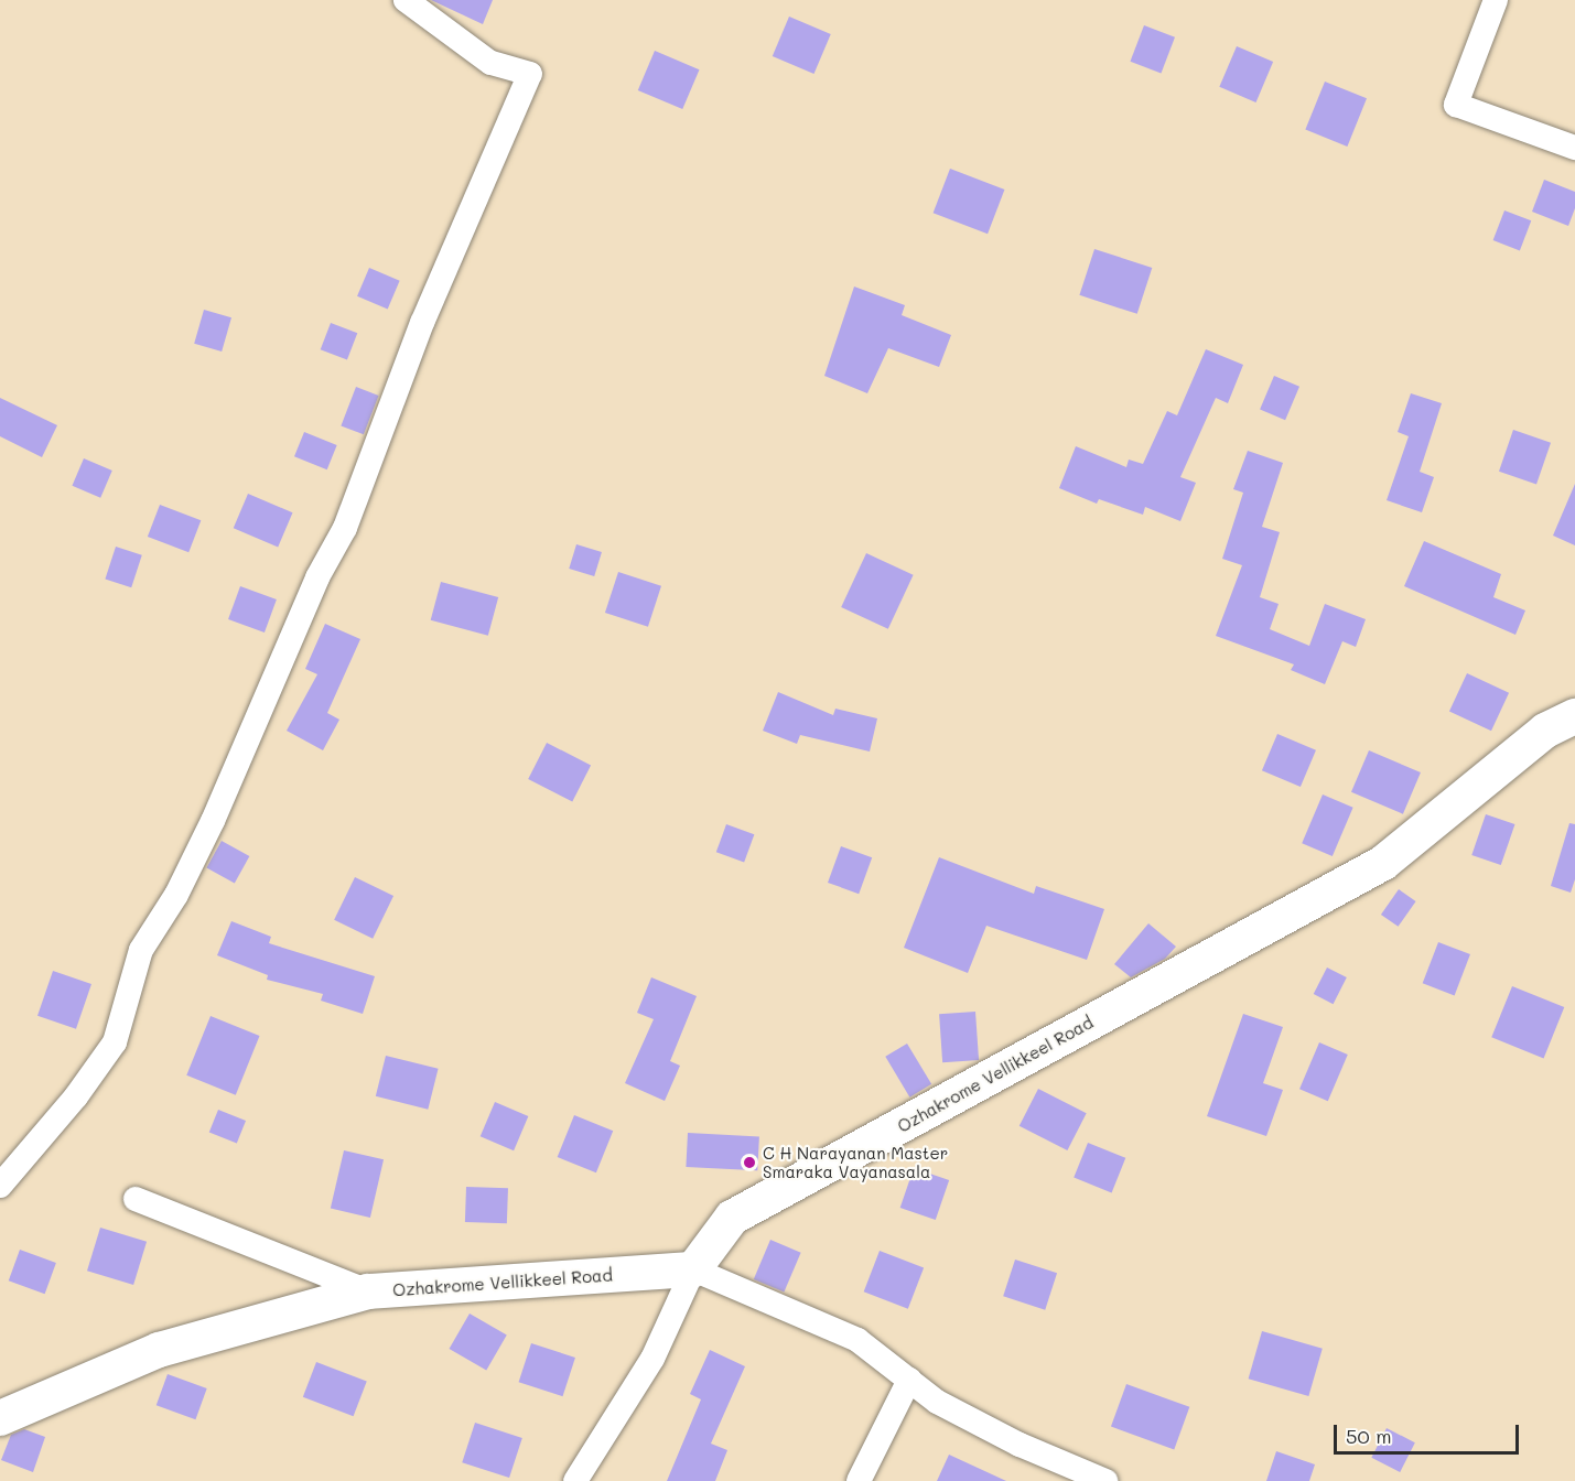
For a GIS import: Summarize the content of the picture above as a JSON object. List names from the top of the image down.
{
  "streets": {
    "main road": ["Ozhakrome Vellikkeel Road"]
  },
  "places": ["C H Narayanan Master Smaraka Vayanasala"],
  "scale_bar": "50 m"
}
